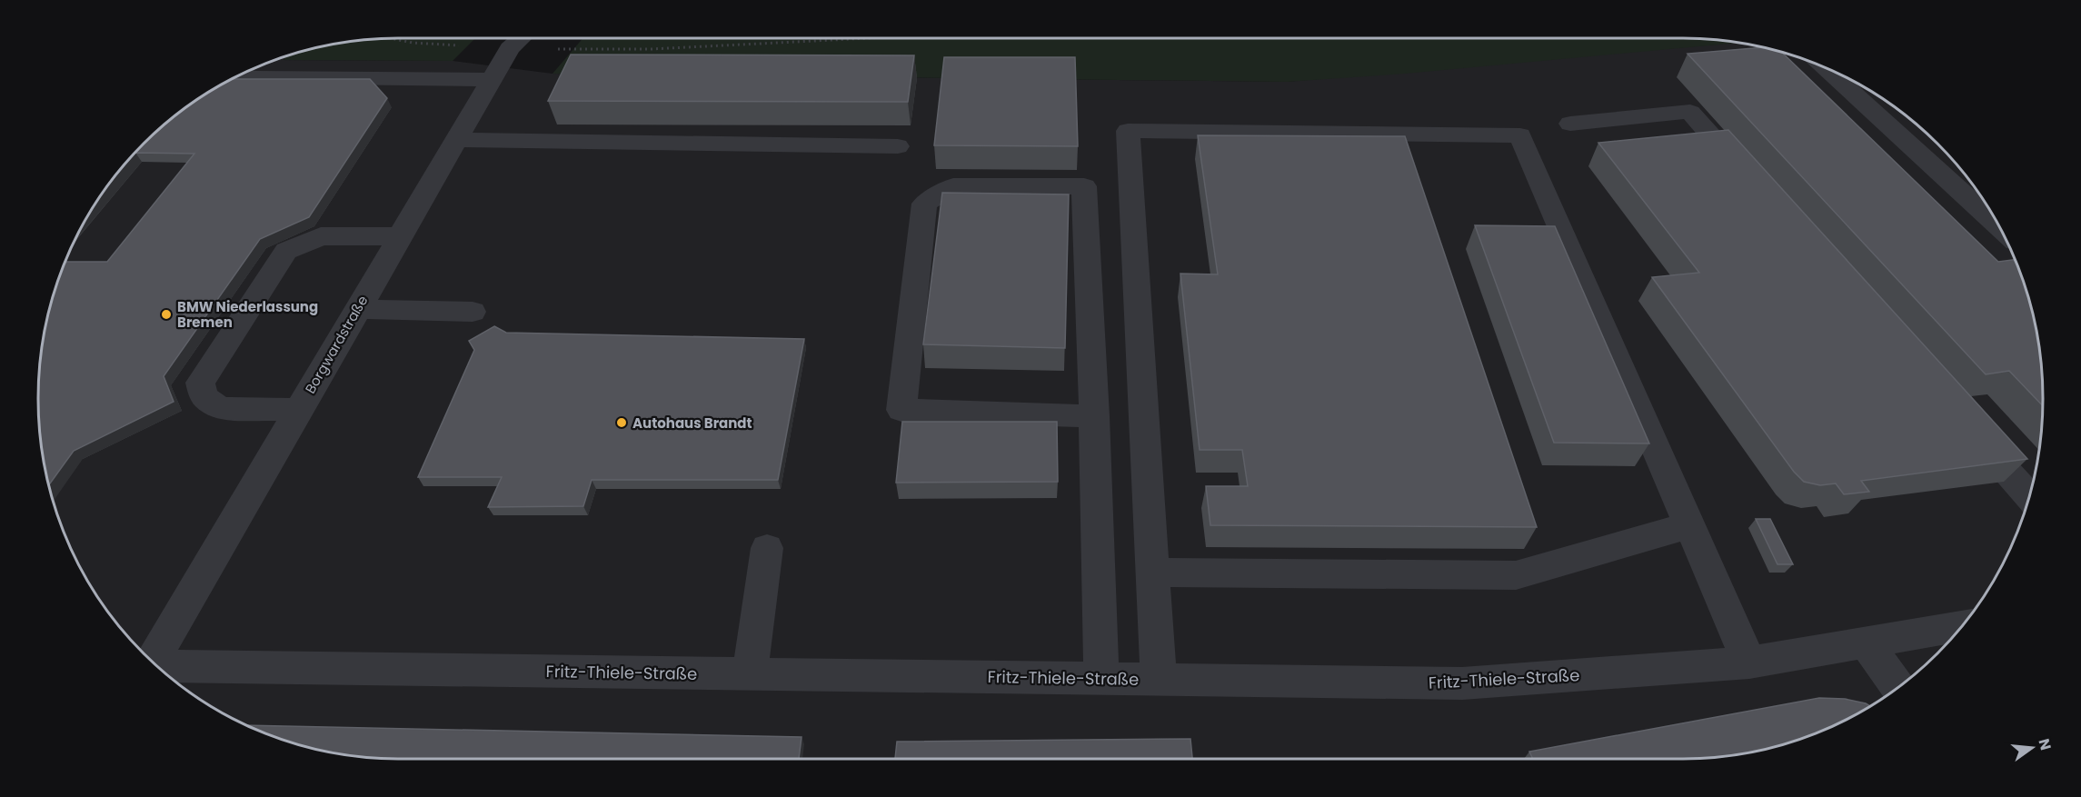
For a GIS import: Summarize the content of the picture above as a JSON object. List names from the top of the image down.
{
  "streets": {
    "street": ["Borgwardstraße", "Fritz-Thiele-Straße"]
  },
  "places": ["BMW Niederlassung Bremen", "Autohaus Brandt"],
  "north": "right"
}
